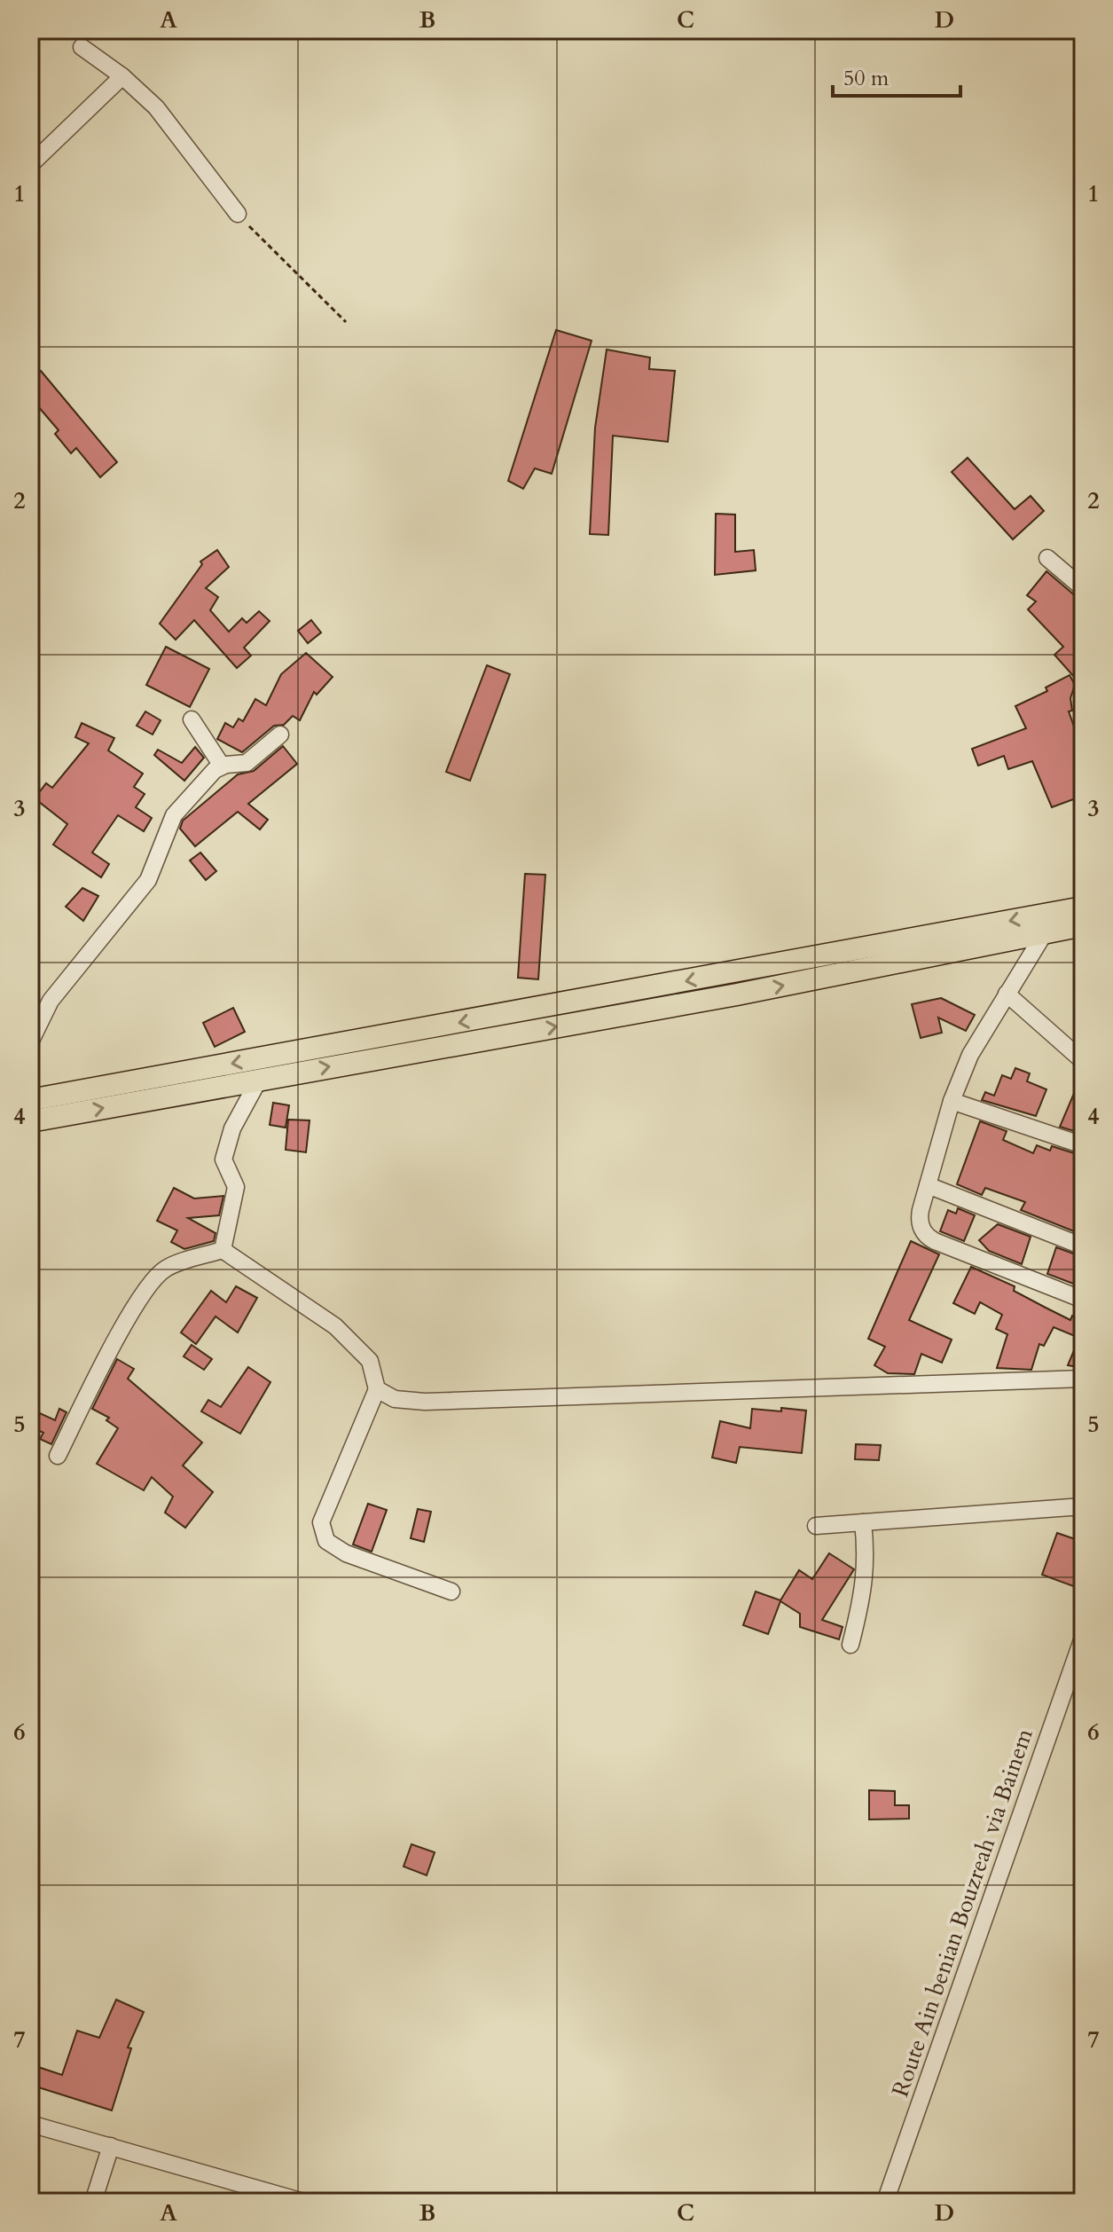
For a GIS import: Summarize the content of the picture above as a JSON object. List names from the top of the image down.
{
  "streets": {
    "street": ["Route Ain benian Bouzreah via Bainem"]
  },
  "scale_bar": "50 m",
  "grid": {
    "columns": [
      "A",
      "B",
      "C",
      "D"
    ],
    "rows": [
      "1",
      "2",
      "3",
      "4",
      "5",
      "6",
      "7"
    ]
  }
}
